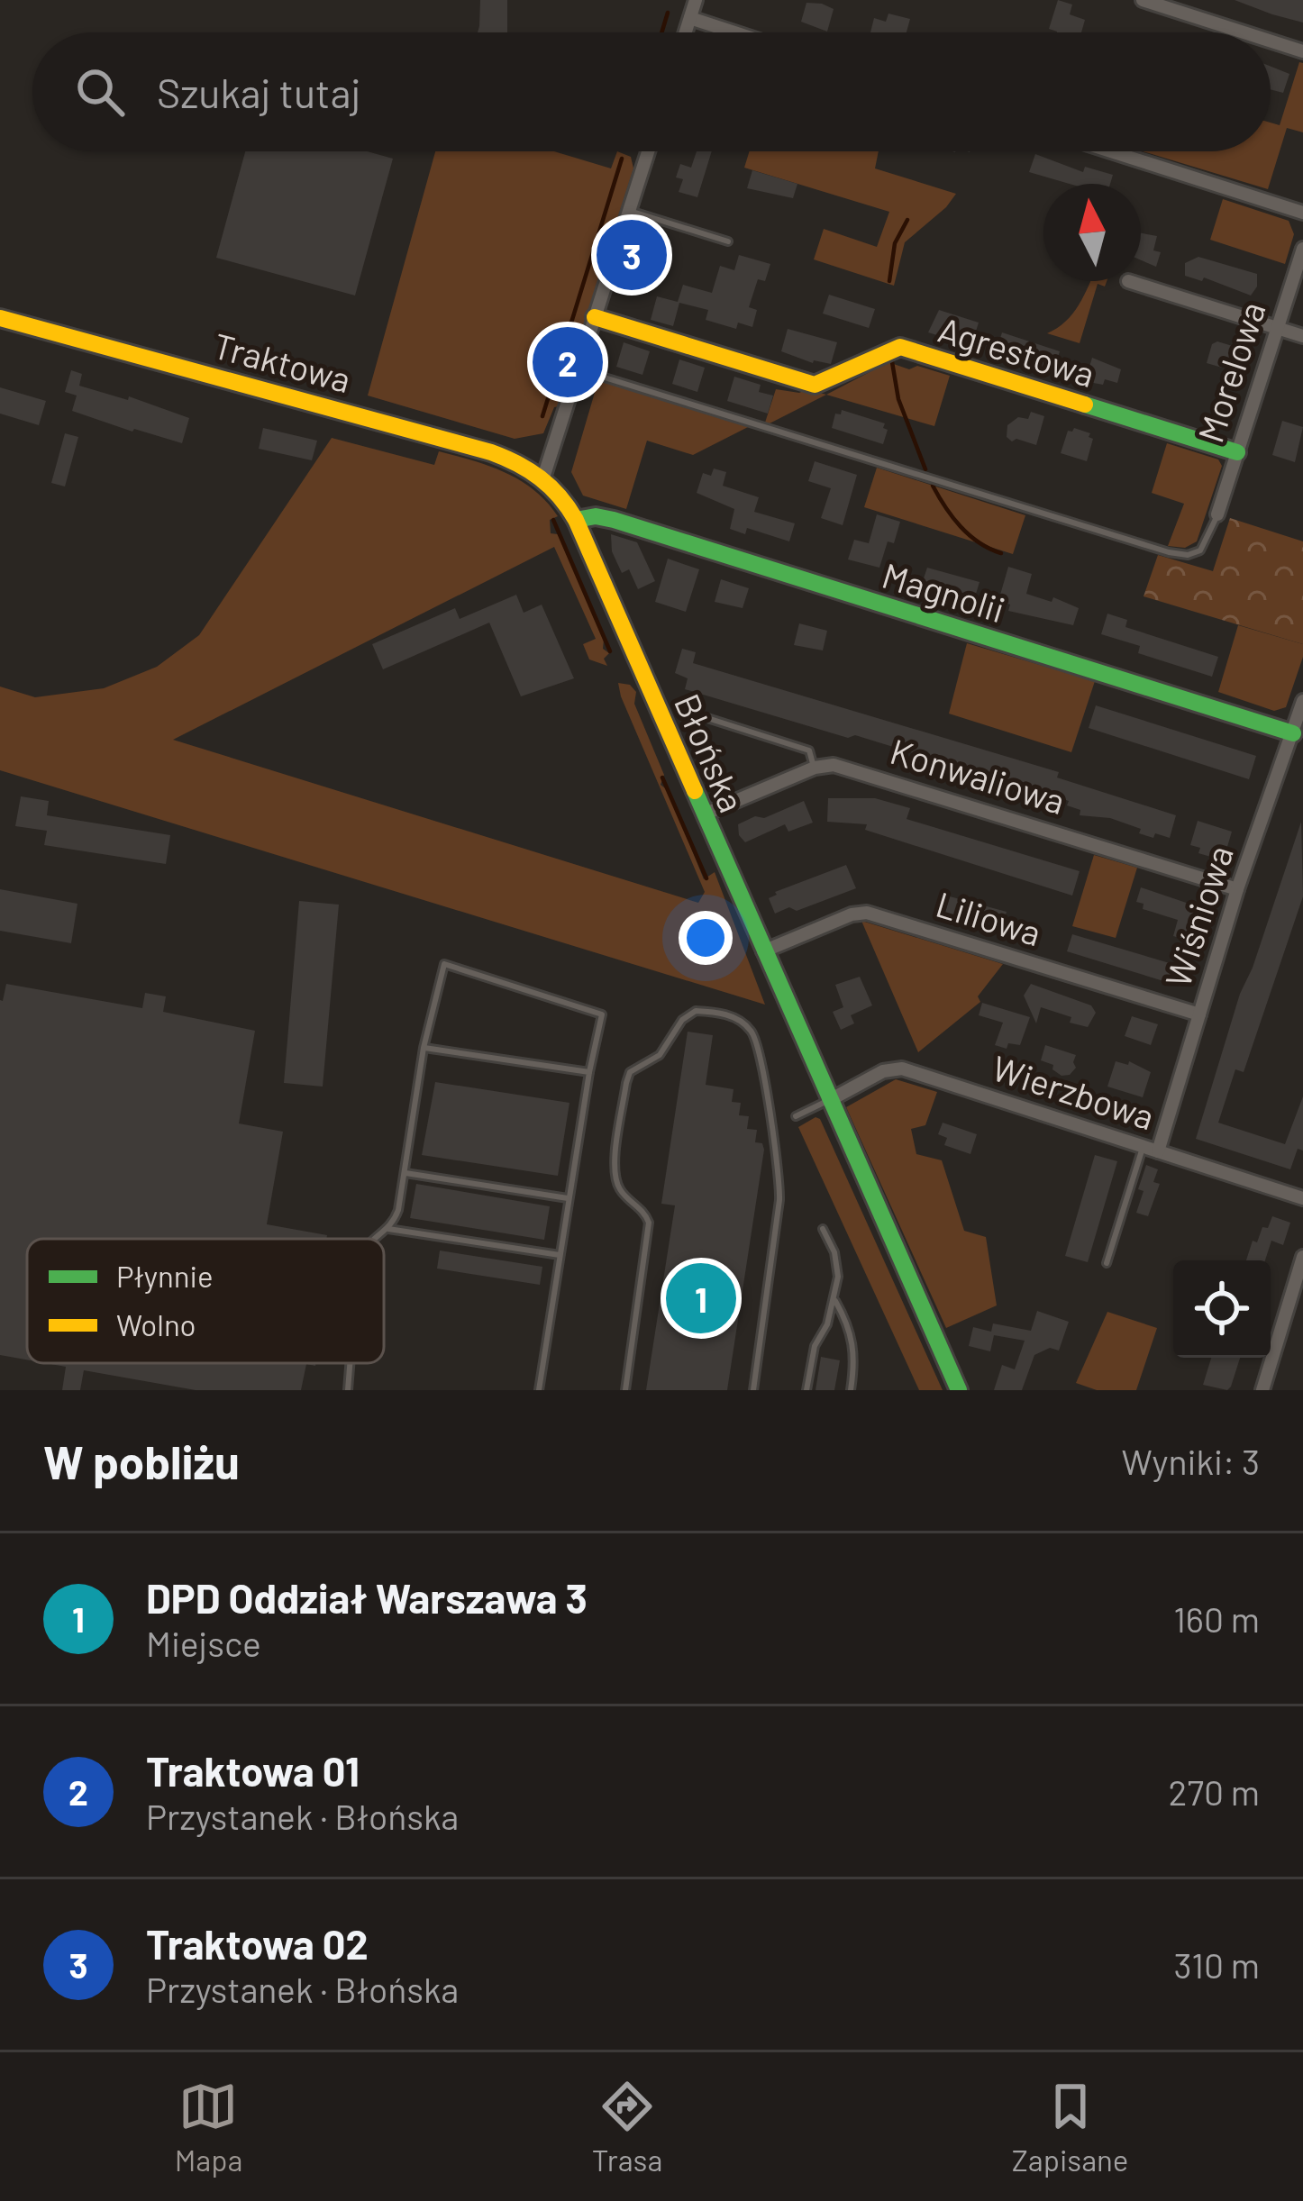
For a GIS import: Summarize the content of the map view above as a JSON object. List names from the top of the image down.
{
  "streets": {
    "street": [
      "Agrestowa",
      "Traktowa",
      "Morelowa",
      "Magnolii",
      "Błońska",
      "Konwaliowa",
      "Wiśniowa",
      "Liliowa",
      "Wierzbowa"
    ]
  },
  "crossings": [
    ["Agrestowa", "Morelowa"],
    ["Traktowa", "Błońska"],
    ["Magnolii", "Błońska"],
    ["Magnolii", "Wiśniowa"],
    ["Błońska", "Liliowa"],
    ["Błońska", "Wierzbowa"],
    ["Konwaliowa", "Wiśniowa"],
    ["Wiśniowa", "Liliowa"],
    ["Wiśniowa", "Wierzbowa"]
  ],
  "legend": ["Płynnie", "Wolno"],
  "north": "top",
  "page": {
    "search": "Szukaj tutaj",
    "pins": ["3", "2", "1"],
    "heading": ["W pobliżu", "Wyniki: 3"],
    "list": [
      {
        "mark": "1",
        "name": "DPD Oddział Warszawa 3",
        "note": "Miejsce",
        "value": "160 m"
      },
      {
        "mark": "2",
        "name": "Traktowa 01",
        "note": "Przystanek · Błońska",
        "value": "270 m"
      },
      {
        "mark": "3",
        "name": "Traktowa 02",
        "note": "Przystanek · Błońska",
        "value": "310 m"
      }
    ],
    "nav": ["Mapa", "Trasa", "Zapisane"]
  }
}
